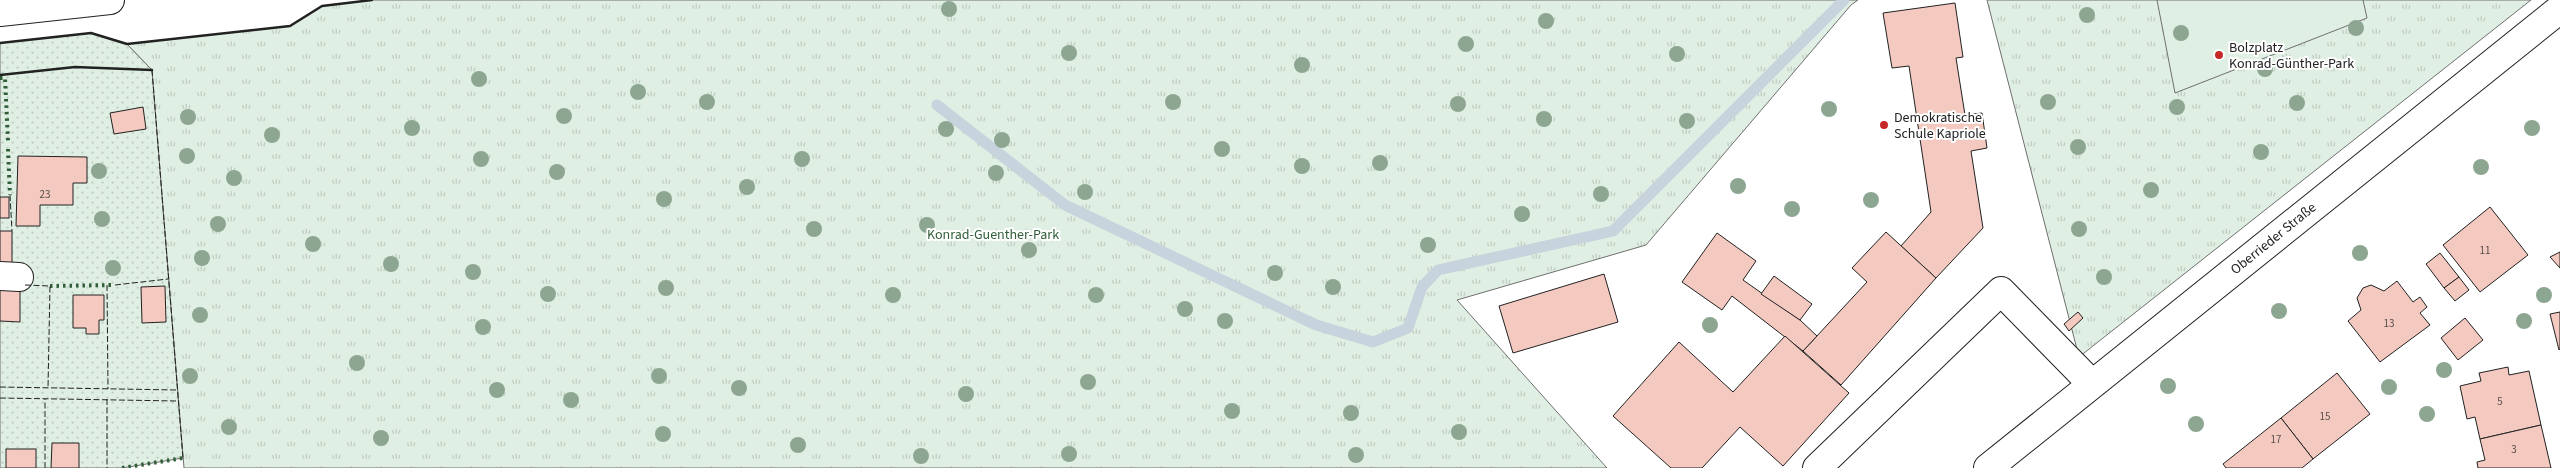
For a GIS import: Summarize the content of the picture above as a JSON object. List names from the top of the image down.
{
  "streets": {
    "main road": ["Oberrieder Straße"]
  },
  "parks": ["Konrad-Guenther-Park"],
  "places": ["Bolzplatz Konrad-Günther-Park", "Demokratische Schule Kapriole"],
  "house_numbers": [
    "23",
    "11",
    "13",
    "5",
    "15",
    "17",
    "3"
  ]
}
